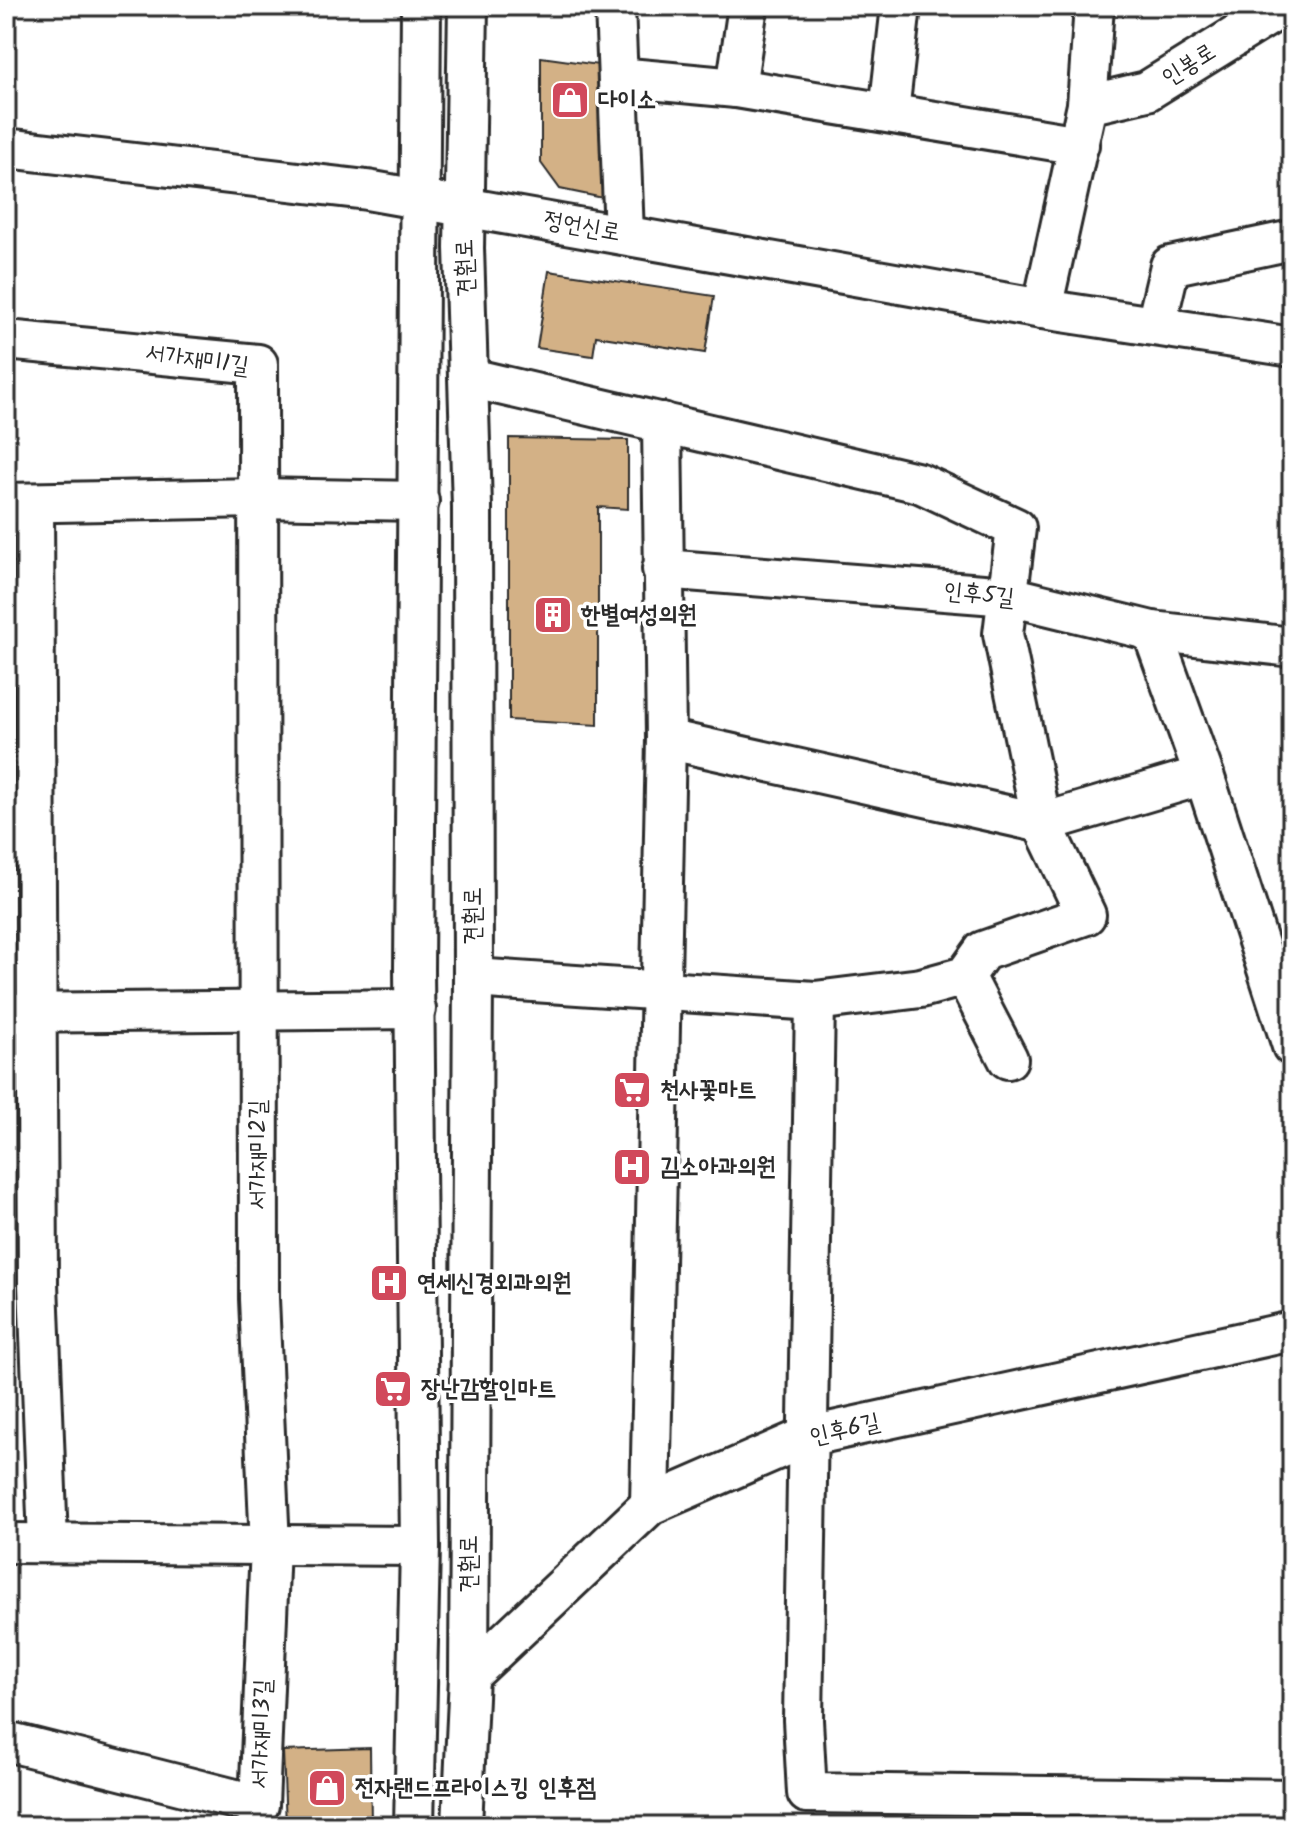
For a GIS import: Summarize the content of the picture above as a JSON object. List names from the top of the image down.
{
  "streets": {
    "street": [
      "인봉로",
      "정언신로",
      "견훤로",
      "서가재미1길",
      "인후5길",
      "서가재미2길",
      "인후6길",
      "서가재미3길"
    ]
  },
  "crossings": [
    ["정언신로", "견훤로"],
    ["견훤로", "인후6길"],
    ["서가재미1길", "서가재미2길"],
    ["서가재미2길", "서가재미3길"]
  ],
  "places": {
    "shop": ["다이소", "전자랜드프라이스킹 인후점"],
    "building": ["한별여성의원"],
    "supermarket": ["천사꽃마트", "장난감할인마트"],
    "hospital": ["김소아과의원", "연세신경외과의원"]
  }
}
